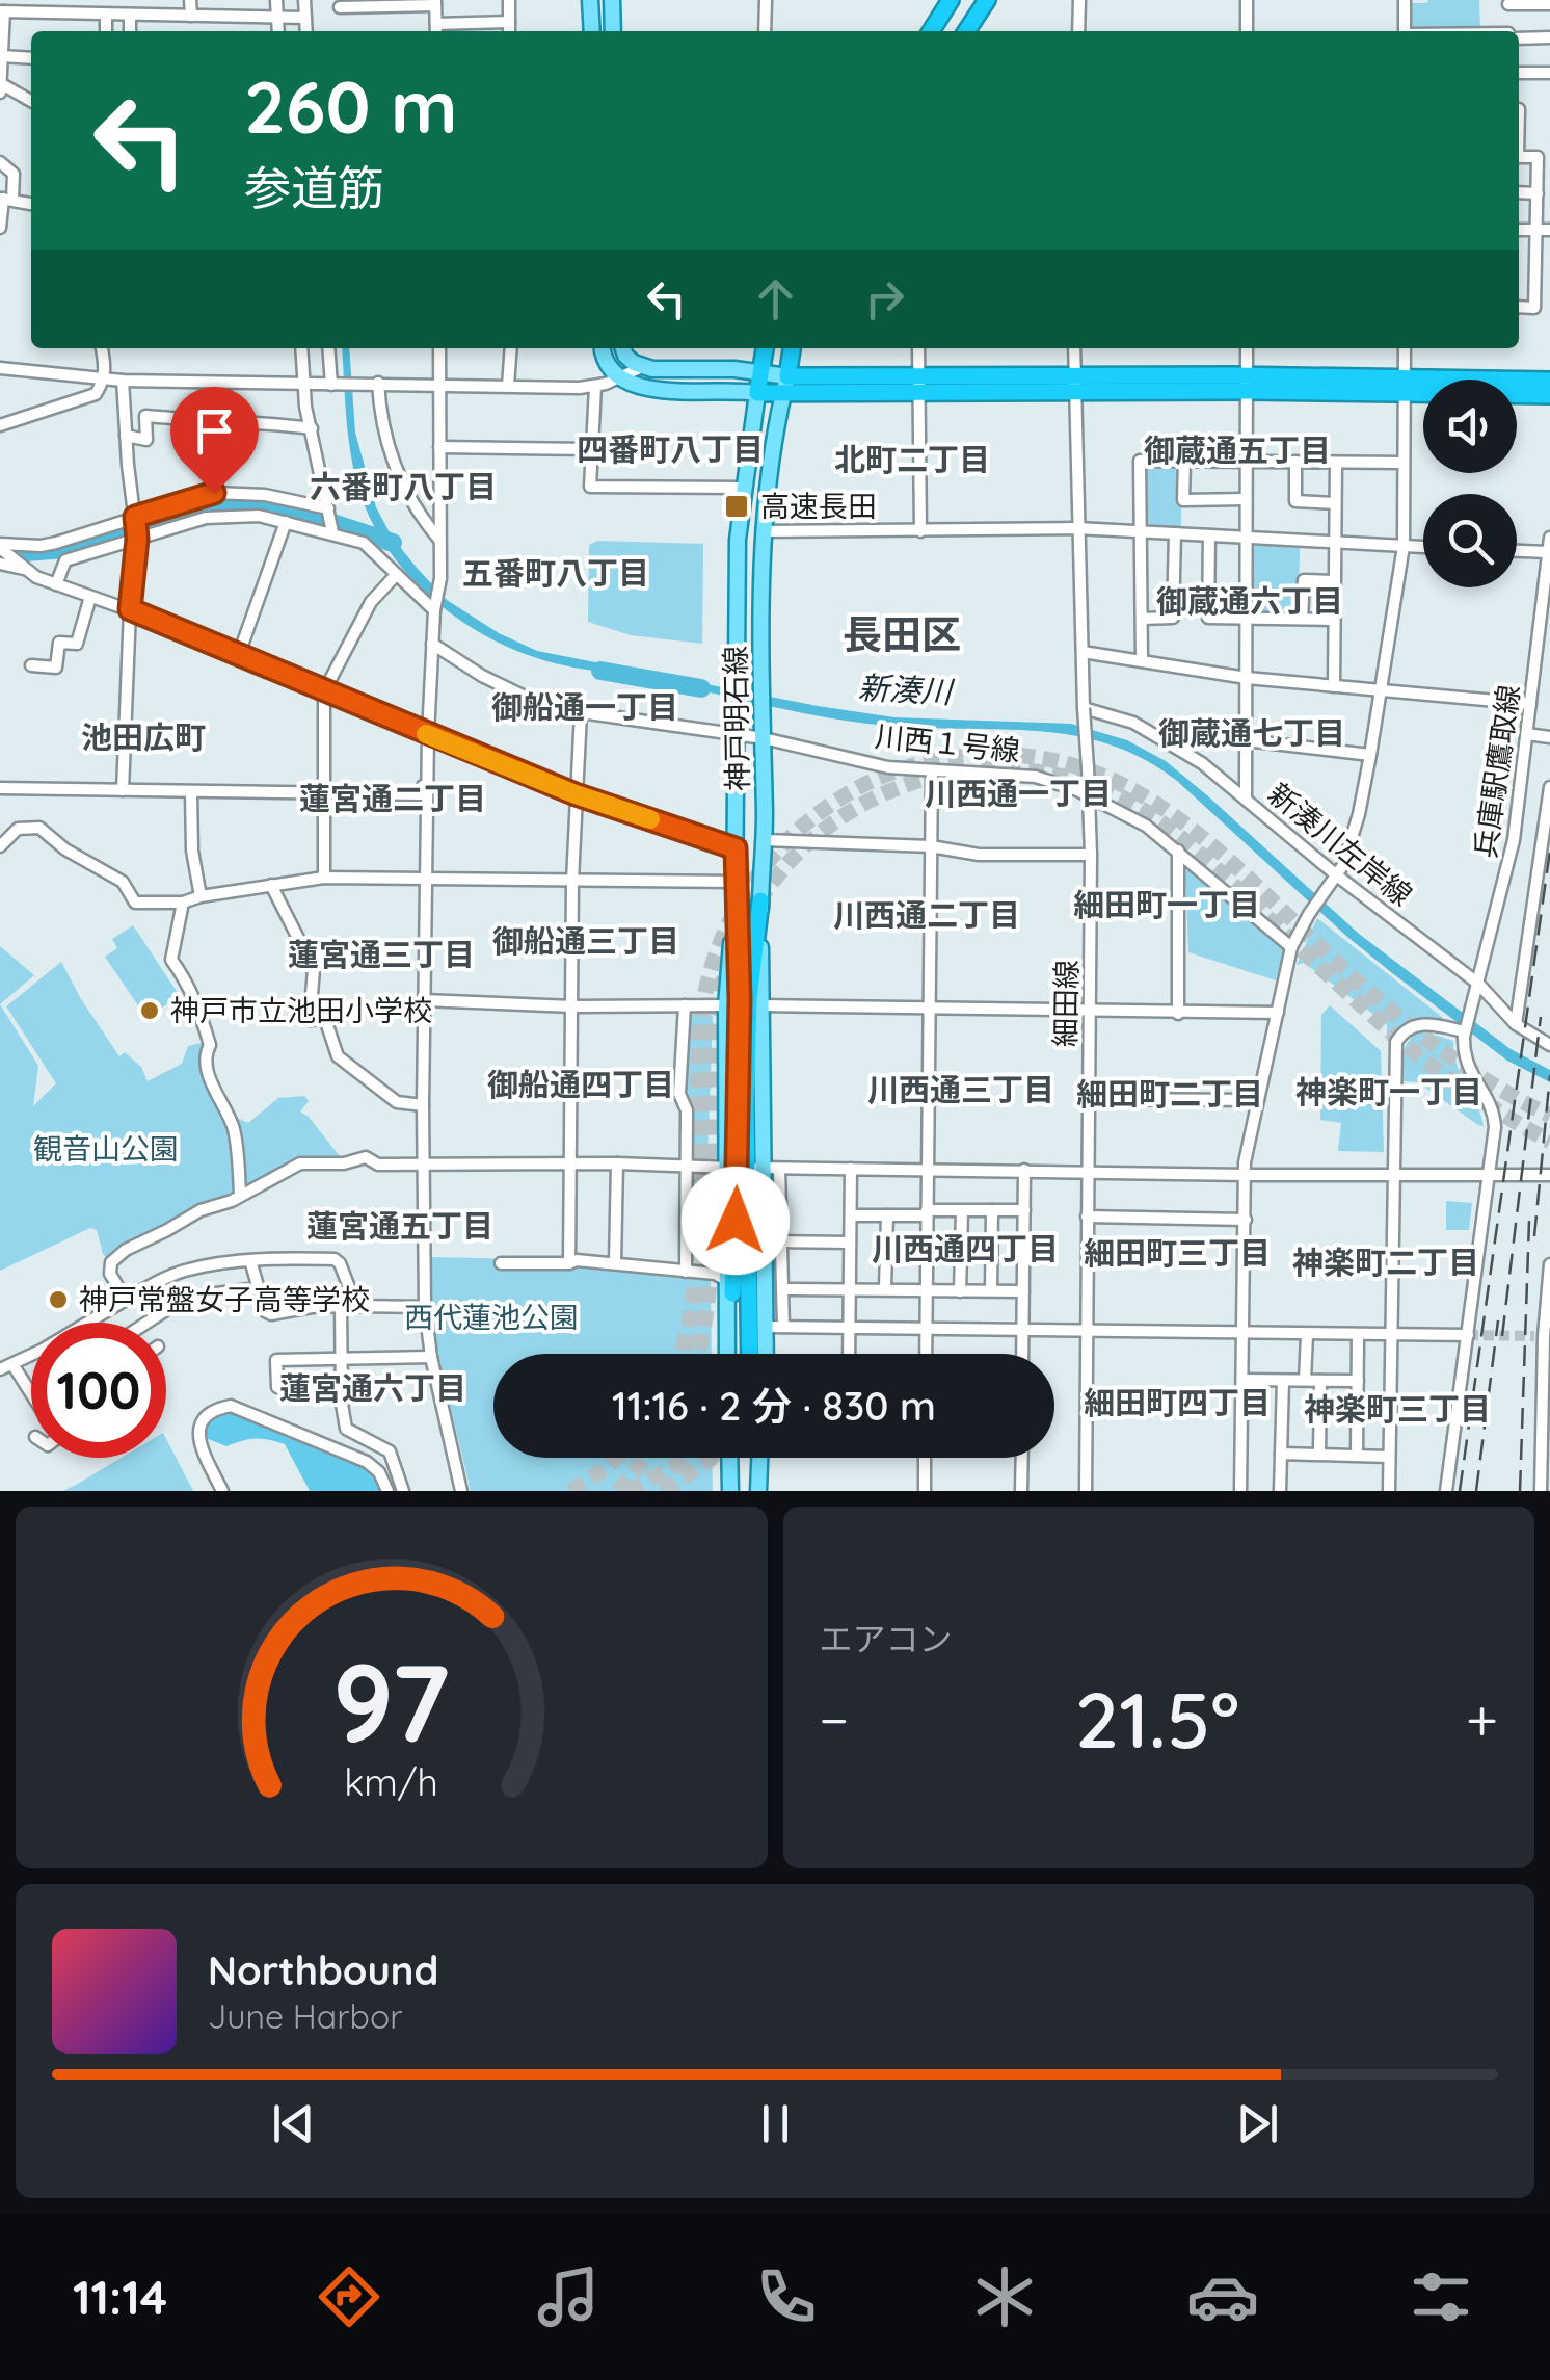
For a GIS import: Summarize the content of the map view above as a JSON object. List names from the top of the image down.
{
  "streets": {
    "main road": ["神戸明石線"],
    "street": [
      "川西１号線",
      "兵庫駅鷹取線",
      "新湊川左岸線",
      "細田線"
    ]
  },
  "crossings": [
    ["神戸明石線", "川西１号線"],
    ["川西１号線", "細田線"],
    ["兵庫駅鷹取線", "新湊川左岸線"],
    ["新湊川左岸線", "細田線"]
  ],
  "districts": [
    "四番町八丁目",
    "御蔵通五丁目",
    "北町二丁目",
    "六番町八丁目",
    "五番町八丁目",
    "御蔵通六丁目",
    "長田区",
    "御船通一丁目",
    "御蔵通七丁目",
    "池田広町",
    "川西通一丁目",
    "蓮宮通二丁目",
    "細田町一丁目",
    "川西通二丁目",
    "御船通三丁目",
    "蓮宮通三丁目",
    "御船通四丁目",
    "川西通三丁目",
    "神楽町一丁目",
    "細田町二丁目",
    "蓮宮通五丁目",
    "川西通四丁目",
    "細田町三丁目",
    "神楽町二丁目",
    "蓮宮通六丁目",
    "細田町四丁目",
    "神楽町三丁目"
  ],
  "water": ["新湊川"],
  "parks": ["観音山公園", "西代蓮池公園"],
  "places": {
    "transit": ["高速長田"],
    "other": ["神戸市立池田小学校", "神戸常盤女子高等学校"]
  },
  "page": {
    "turn": ["260 m", "参道筋"],
    "limit": "100",
    "trip": "11:16 · 2 分 · 830 m",
    "tile": "エアコン",
    "heat": ["−", "21.5°", "+"],
    "song": ["Northbound", "June Harbor"],
    "tabs": "11:14",
    "gauge": ["97", "km/h"]
  }
}
